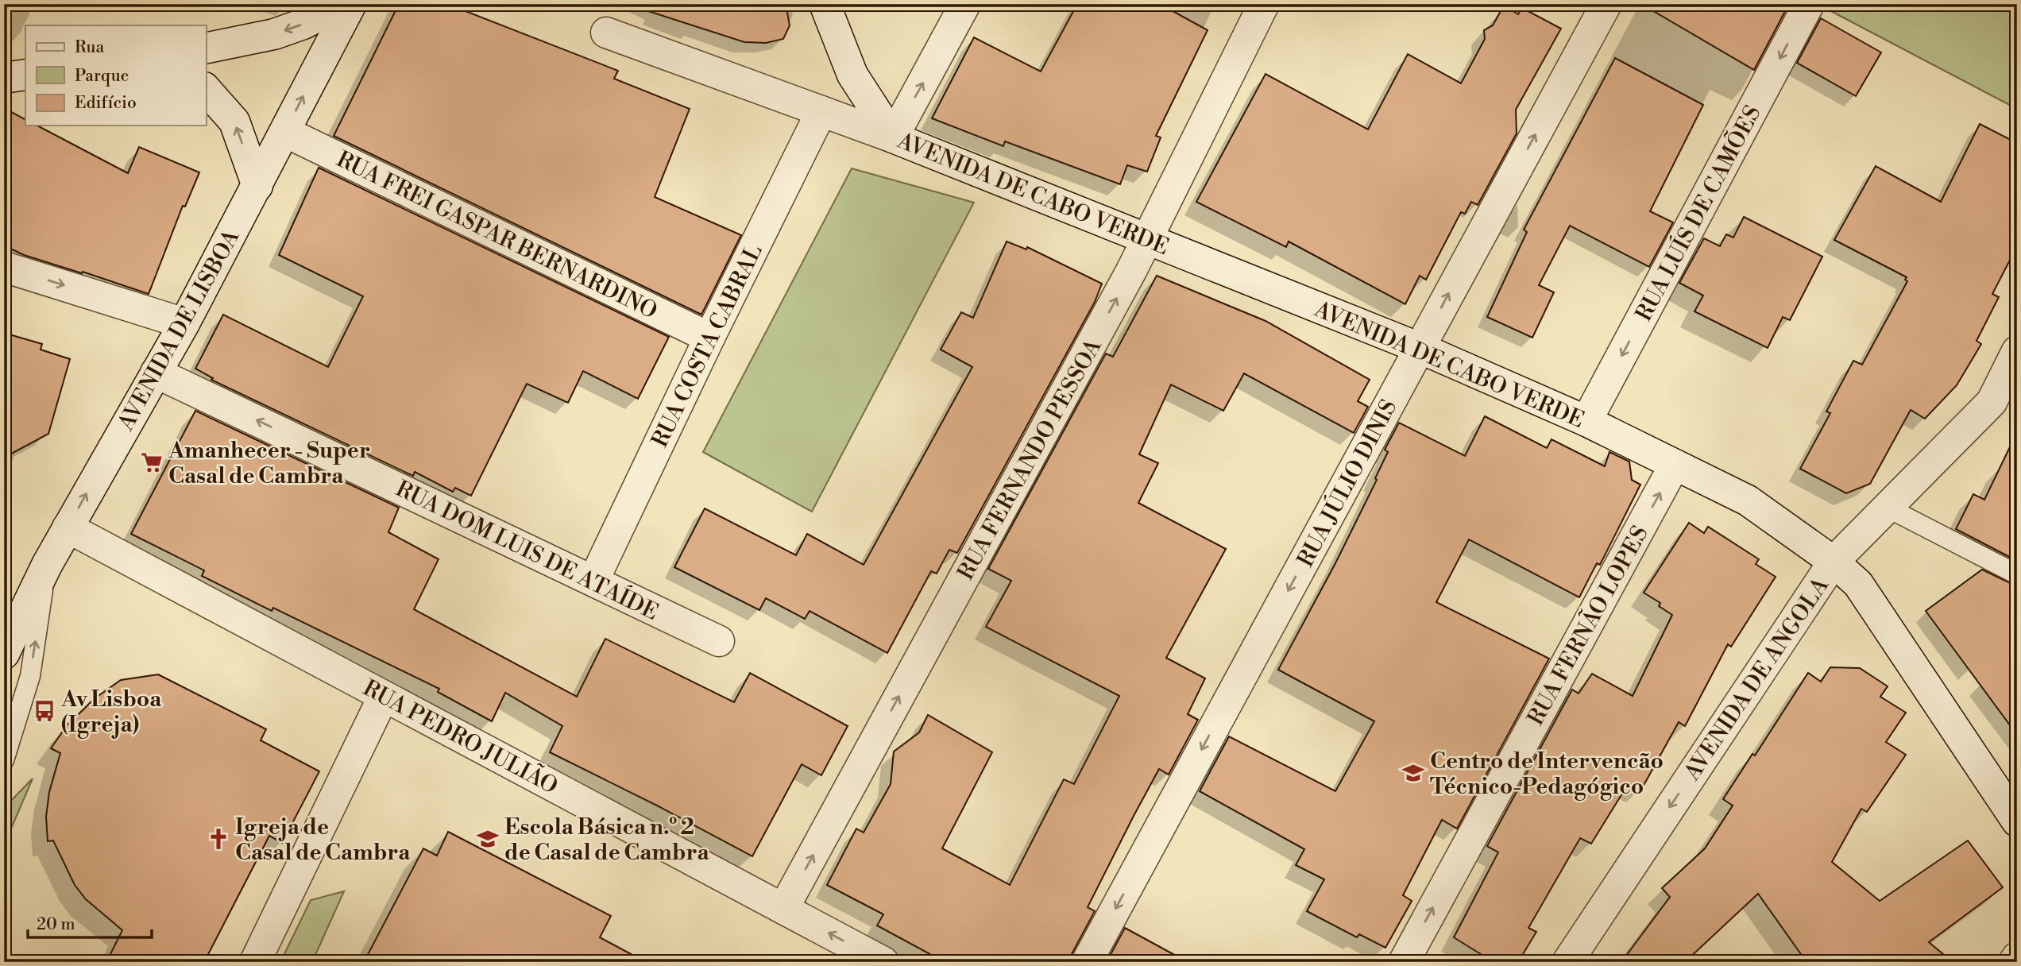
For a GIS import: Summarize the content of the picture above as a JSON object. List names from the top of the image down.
{
  "streets": {
    "street": [
      "AVENIDA DE CABO VERDE",
      "RUA LUÍS DE CAMÕES",
      "RUA FREI GASPAR BERNARDINO",
      "AVENIDA DE LISBOA",
      "RUA COSTA CABRAL",
      "RUA FERNANDO PESSOA",
      "RUA JÚLIO DINIS",
      "RUA DOM LUIS DE ATAÍDE",
      "RUA FERNÃO LOPES",
      "AVENIDA DE ANGOLA",
      "RUA PEDRO JULIÃO"
    ]
  },
  "crossings": [
    ["AVENIDA DE CABO VERDE", "RUA LUÍS DE CAMÕES"],
    ["AVENIDA DE CABO VERDE", "RUA FERNANDO PESSOA"],
    ["AVENIDA DE CABO VERDE", "RUA JÚLIO DINIS"],
    ["AVENIDA DE CABO VERDE", "RUA FERNÃO LOPES"],
    ["AVENIDA DE CABO VERDE", "AVENIDA DE ANGOLA"],
    ["RUA FREI GASPAR BERNARDINO", "AVENIDA DE LISBOA"],
    ["RUA FREI GASPAR BERNARDINO", "RUA COSTA CABRAL"],
    ["AVENIDA DE LISBOA", "RUA DOM LUIS DE ATAÍDE"],
    ["AVENIDA DE LISBOA", "RUA PEDRO JULIÃO"],
    ["RUA COSTA CABRAL", "RUA DOM LUIS DE ATAÍDE"],
    ["RUA FERNANDO PESSOA", "RUA PEDRO JULIÃO"]
  ],
  "one_way": [
    "RUA LUÍS DE CAMÕES",
    "AVENIDA DE LISBOA",
    "RUA FERNANDO PESSOA",
    "RUA DOM LUIS DE ATAÍDE",
    "RUA FERNÃO LOPES",
    "AVENIDA DE ANGOLA"
  ],
  "places": {
    "supermarket": ["Amanhecer - Super Casal de Cambra"],
    "bus stop": ["Av Lisboa (Igreja)"],
    "school or university": ["Centro de Intervencão Técnico-Pedagógico", "Escola Básica n.º 2 de Casal de Cambra"],
    "church": ["Igreja de Casal de Cambra"]
  },
  "legend": ["Rua", "Parque", "Edifício"],
  "scale_bar": "20 m"
}
